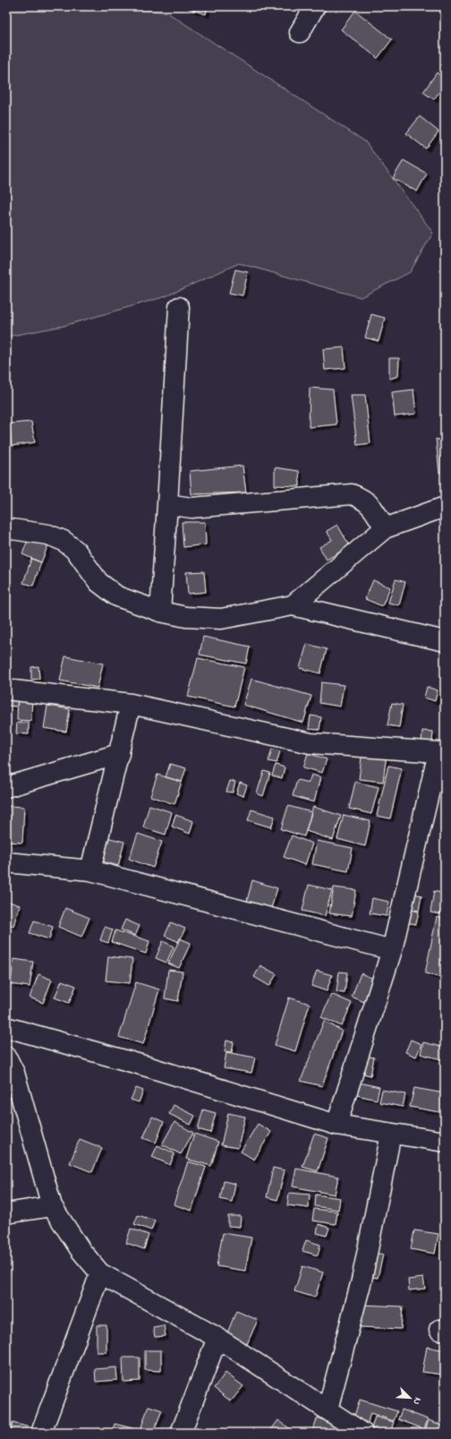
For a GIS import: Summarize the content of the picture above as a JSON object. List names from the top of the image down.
{
  "north": "bottom right"
}
